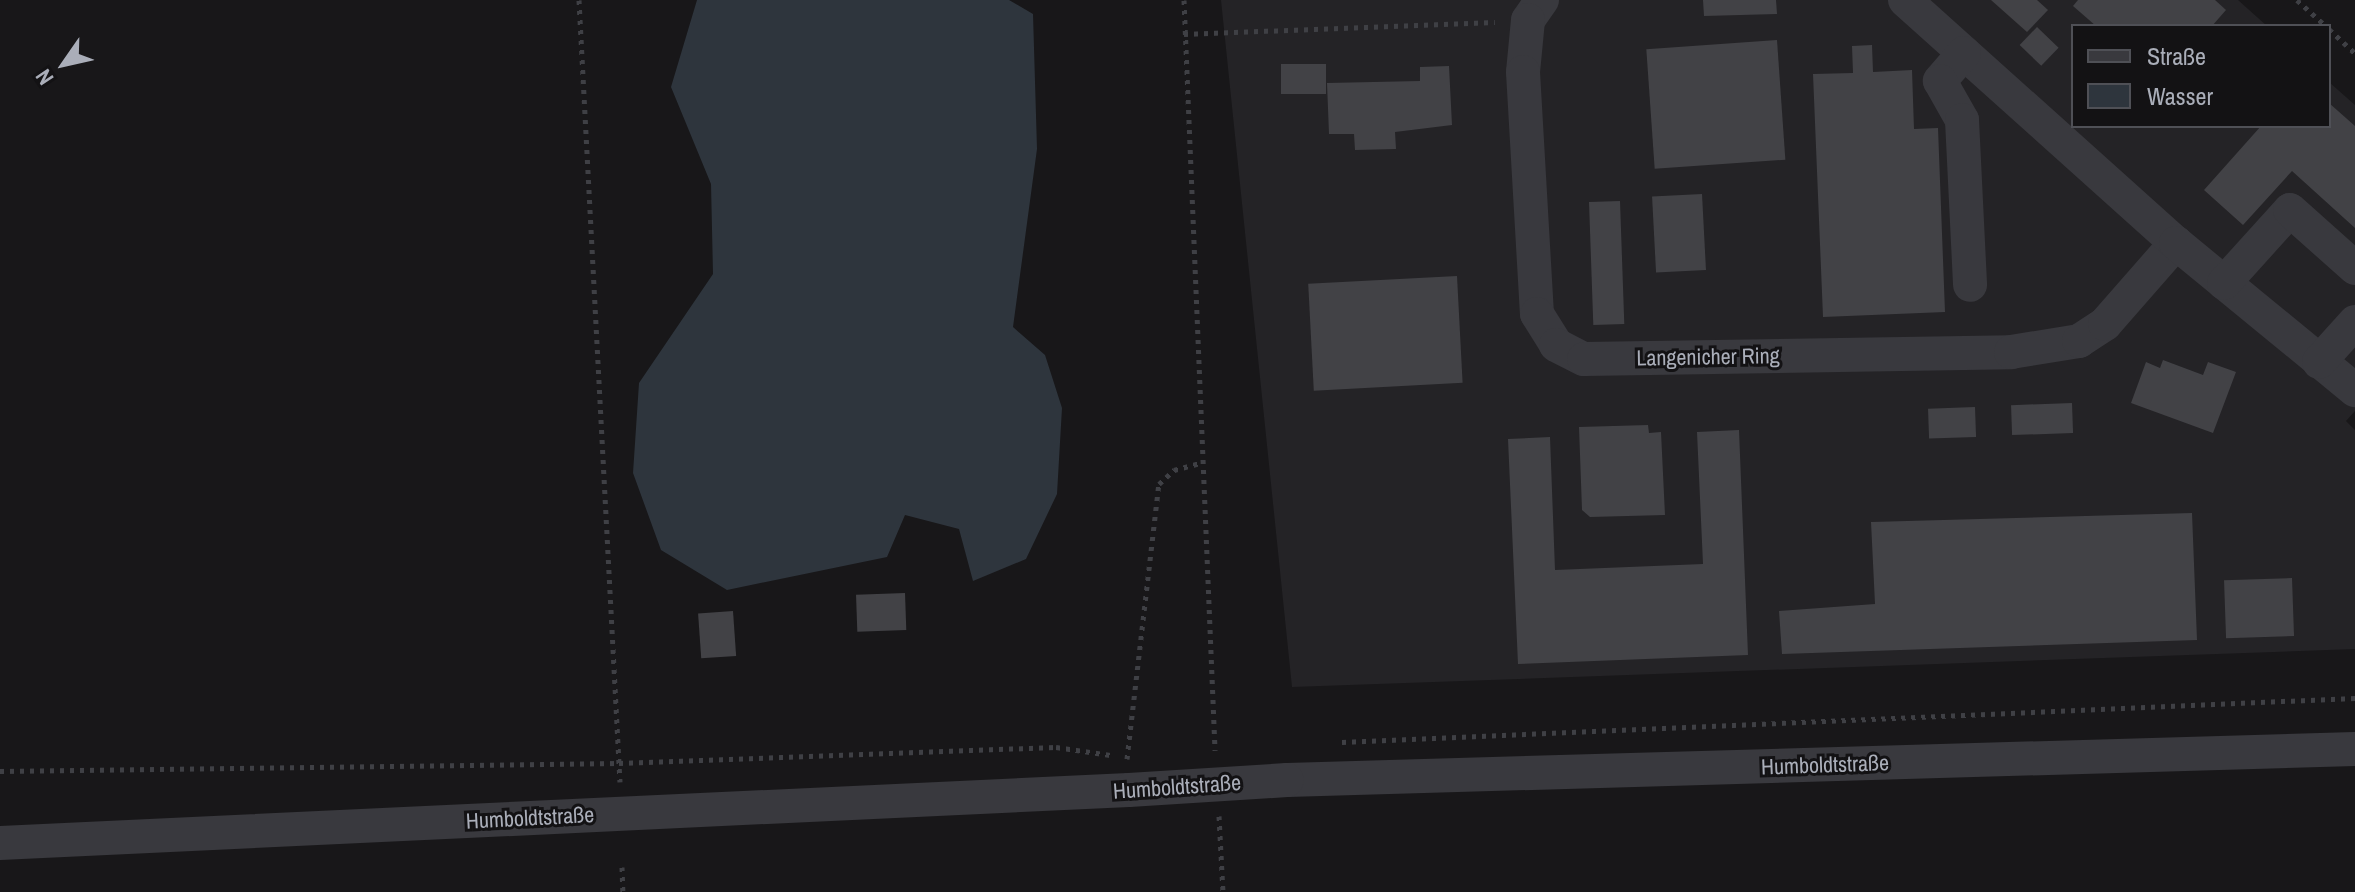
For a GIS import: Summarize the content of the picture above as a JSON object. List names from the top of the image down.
{
  "streets": {
    "street": ["Langenicher Ring", "Humboldtstraße"]
  },
  "legend": ["Straße", "Wasser"],
  "north": "bottom left"
}
